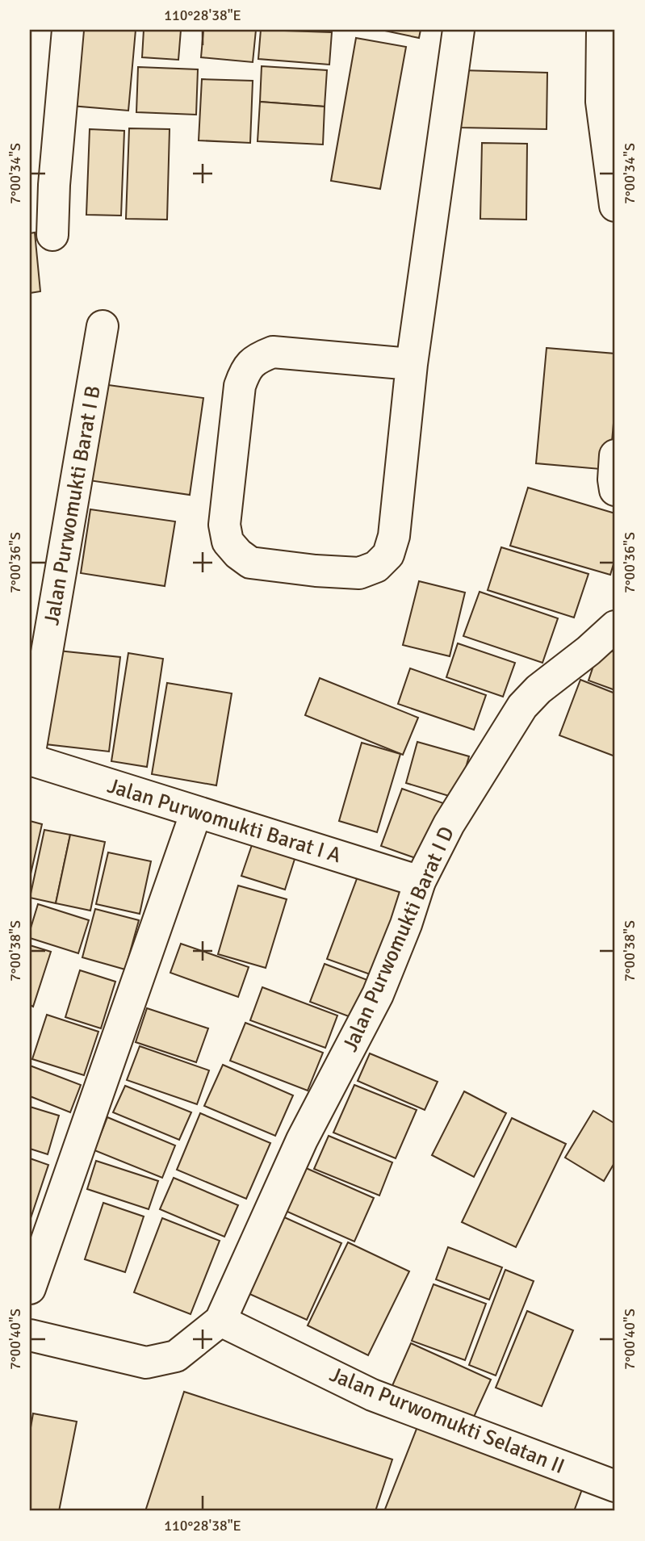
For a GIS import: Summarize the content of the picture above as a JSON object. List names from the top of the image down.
{
  "streets": {
    "street": [
      "Jalan Purwomukti Barat I B",
      "Jalan Purwomukti Barat I A",
      "Jalan Purwomukti Barat I D",
      "Jalan Purwomukti Selatan II"
    ]
  },
  "crossings": [
    ["Jalan Purwomukti Barat I A", "Jalan Purwomukti Barat I D"],
    ["Jalan Purwomukti Barat I D", "Jalan Purwomukti Selatan II"]
  ],
  "coordinates": [
    "110°28'38\"E",
    "7°00'34\"S",
    "7°00'36\"S",
    "7°00'38\"S",
    "7°00'40\"S"
  ]
}
